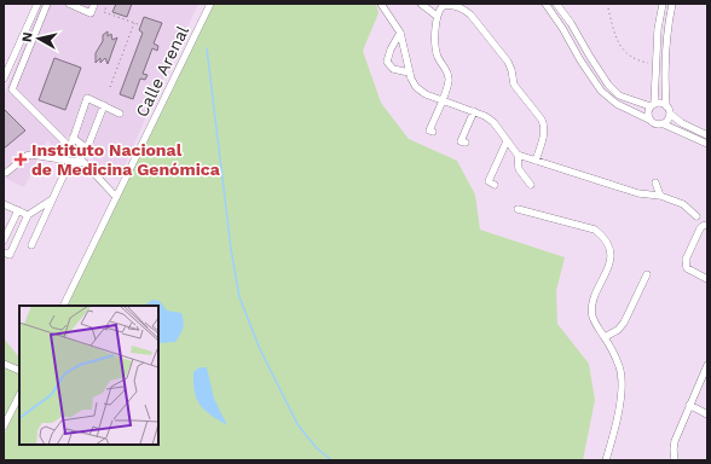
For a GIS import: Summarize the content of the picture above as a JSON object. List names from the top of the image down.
{
  "streets": {
    "street": ["Calle Arenal"]
  },
  "places": {
    "health": ["Instituto Nacional de Medicina Genómica"]
  },
  "north": "left"
}
